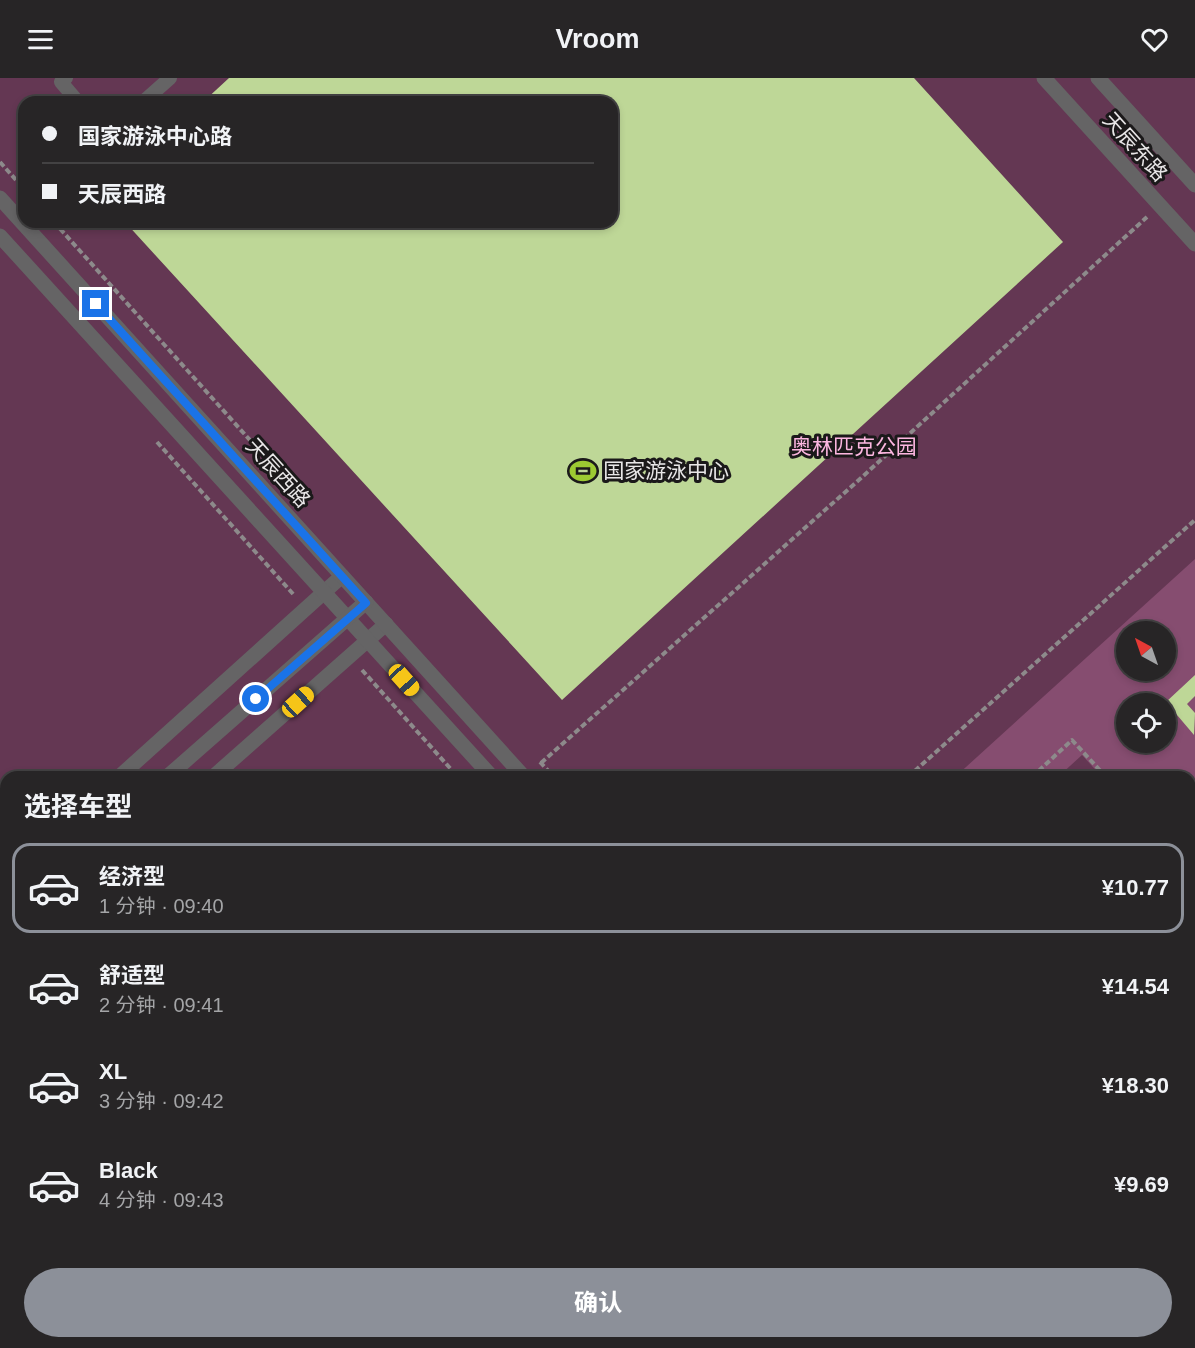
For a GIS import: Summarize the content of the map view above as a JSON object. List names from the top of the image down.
{
  "streets": {
    "street": ["天辰东路", "天辰西路"]
  },
  "parks": ["奥林匹克公园"],
  "places": {
    "sports": ["国家游泳中心"]
  },
  "north": "top left",
  "page": {
    "header": "Vroom",
    "banner": ["国家游泳中心路", "天辰西路"],
    "heading": "选择车型",
    "list": [
      {
        "name": "经济型",
        "note": "1 分钟 · 09:40",
        "value": "¥10.77"
      },
      {
        "name": "舒适型",
        "note": "2 分钟 · 09:41",
        "value": "¥14.54"
      },
      {
        "name": "XL",
        "note": "3 分钟 · 09:42",
        "value": "¥18.30"
      },
      {
        "name": "Black",
        "note": "4 分钟 · 09:43",
        "value": "¥9.69"
      }
    ],
    "buttons": "确认"
  }
}
